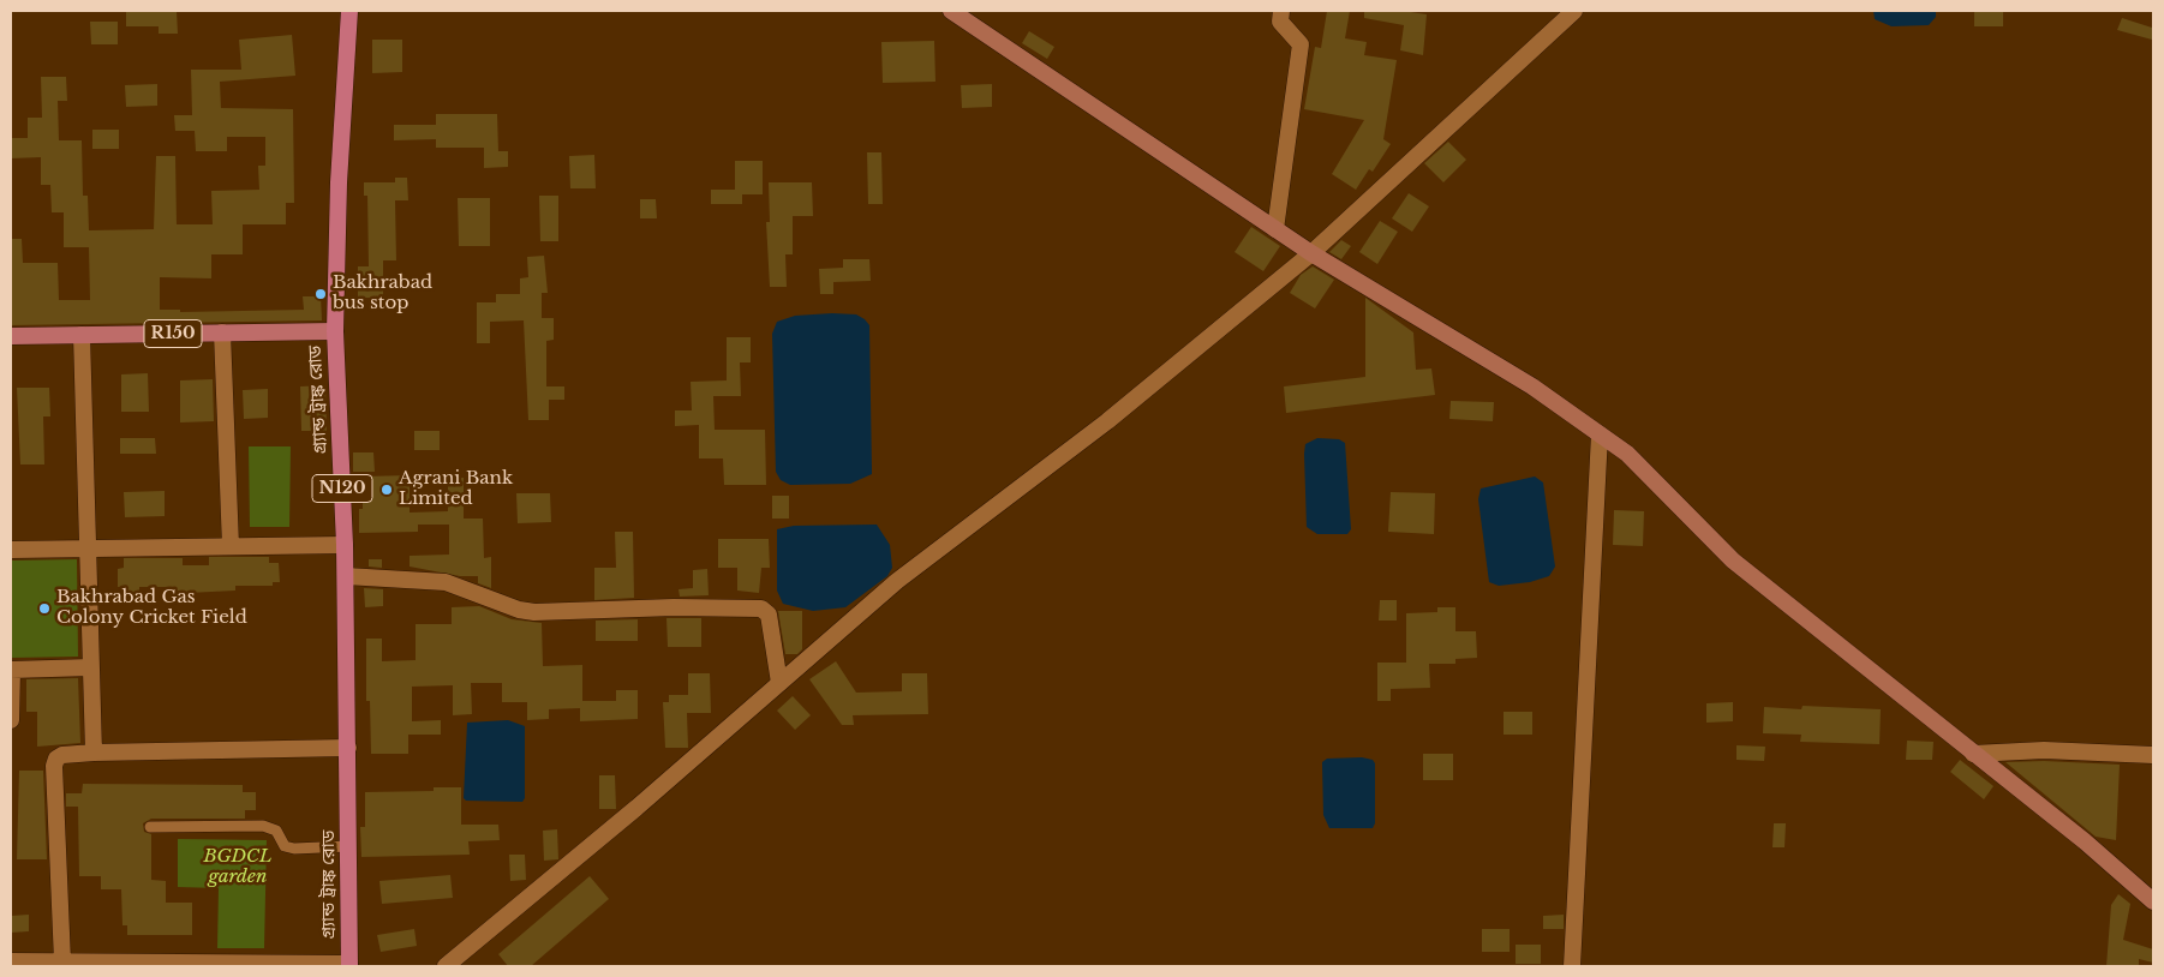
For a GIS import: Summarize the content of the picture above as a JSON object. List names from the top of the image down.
{
  "streets": {
    "highway": ["গ্র্যান্ড ট্রাঙ্ক রোড", "N120"],
    "main road": ["R150"]
  },
  "crossings": [
    ["R150", "গ্র্যান্ড ট্রাঙ্ক রোড"]
  ],
  "parks": ["BGDCL garden"],
  "places": ["Bakhrabad bus stop", "Agrani Bank Limited", "Bakhrabad Gas Colony Cricket Field"]
}
